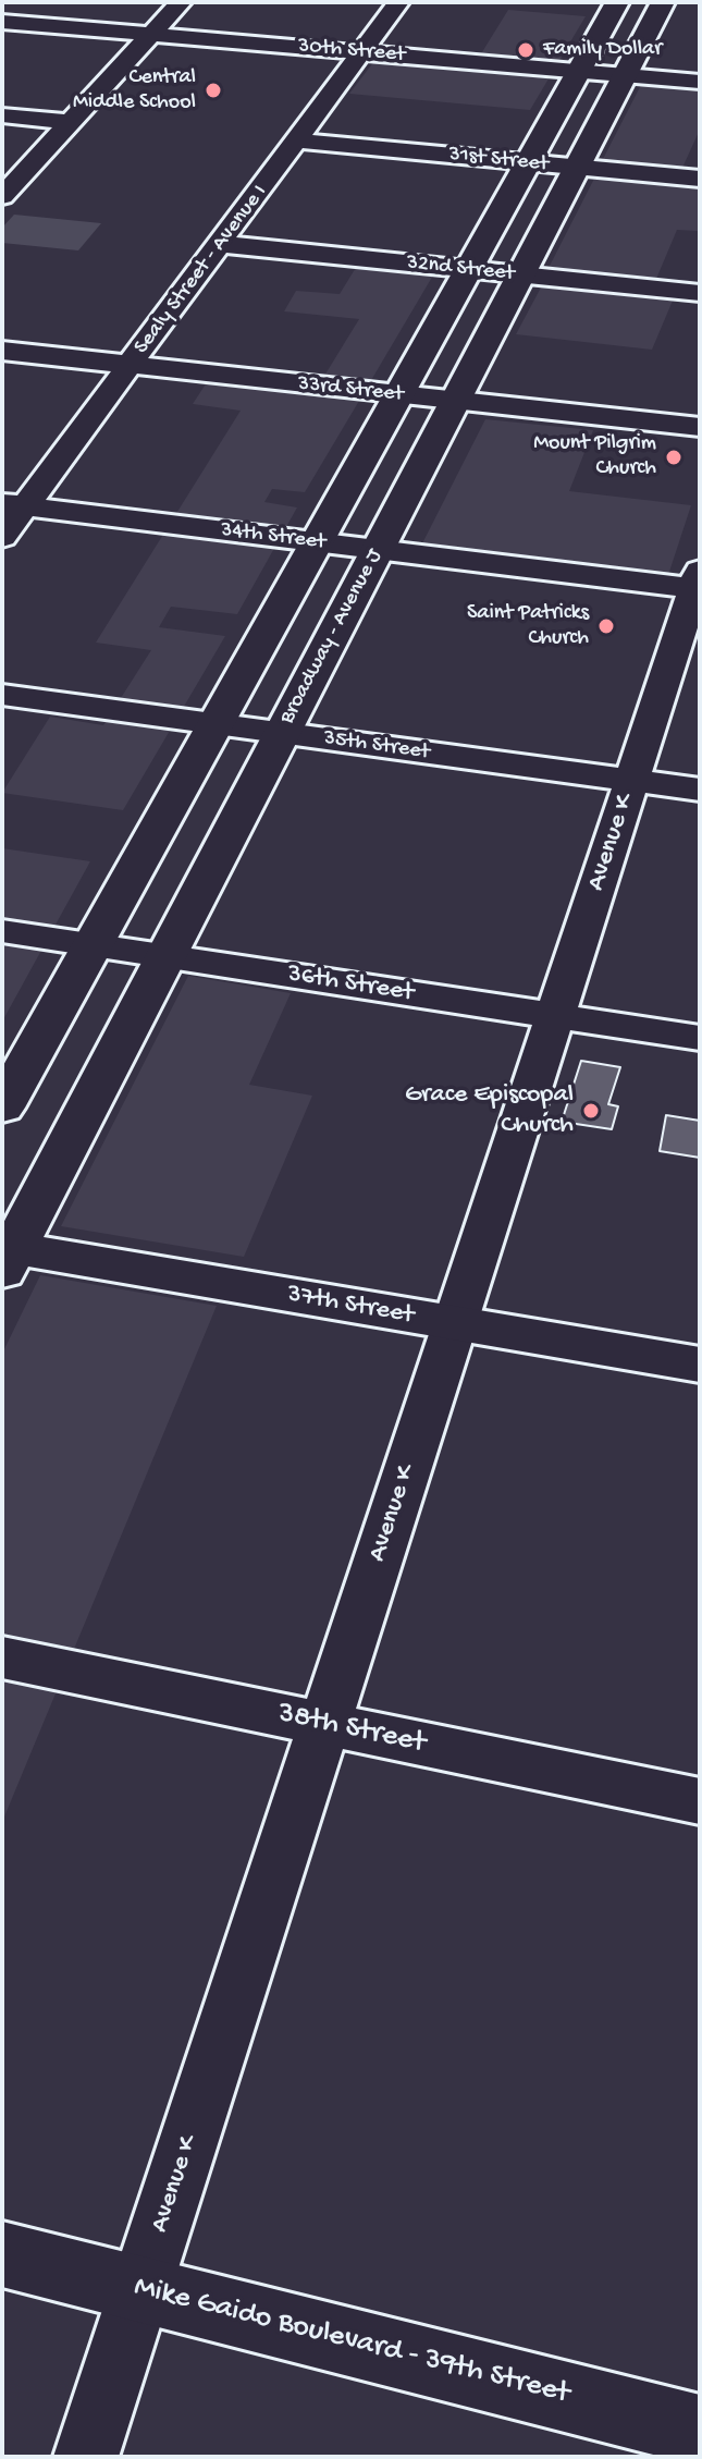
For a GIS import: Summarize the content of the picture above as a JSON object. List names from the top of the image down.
{
  "streets": {
    "main road": ["Broadway - Avenue J", "37th Street", "Mike Gaido Boulevard - 39th Street"],
    "street": [
      "30th Street",
      "31st Street",
      "32nd Street",
      "Sealy Street - Avenue I",
      "33rd Street",
      "34th Street",
      "35th Street",
      "Avenue K",
      "36th Street",
      "38th Street"
    ]
  },
  "crossings": [
    ["30th Street", "Sealy Street - Avenue I"],
    ["30th Street", "Broadway - Avenue J"],
    ["31st Street", "Sealy Street - Avenue I"],
    ["31st Street", "Broadway - Avenue J"],
    ["32nd Street", "Sealy Street - Avenue I"],
    ["32nd Street", "Broadway - Avenue J"],
    ["Sealy Street - Avenue I", "33rd Street"],
    ["Sealy Street - Avenue I", "34th Street"],
    ["33rd Street", "Broadway - Avenue J"],
    ["34th Street", "Broadway - Avenue J"],
    ["34th Street", "Avenue K"],
    ["Broadway - Avenue J", "35th Street"],
    ["Broadway - Avenue J", "36th Street"],
    ["Broadway - Avenue J", "37th Street"],
    ["35th Street", "Avenue K"],
    ["Avenue K", "36th Street"],
    ["Avenue K", "37th Street"],
    ["Avenue K", "38th Street"],
    ["Avenue K", "Mike Gaido Boulevard - 39th Street"]
  ],
  "places": [
    "Family Dollar",
    "Central Middle School",
    "Mount Pilgrim Church",
    "Saint Patricks Church",
    "Grace Episcopal Church"
  ]
}
